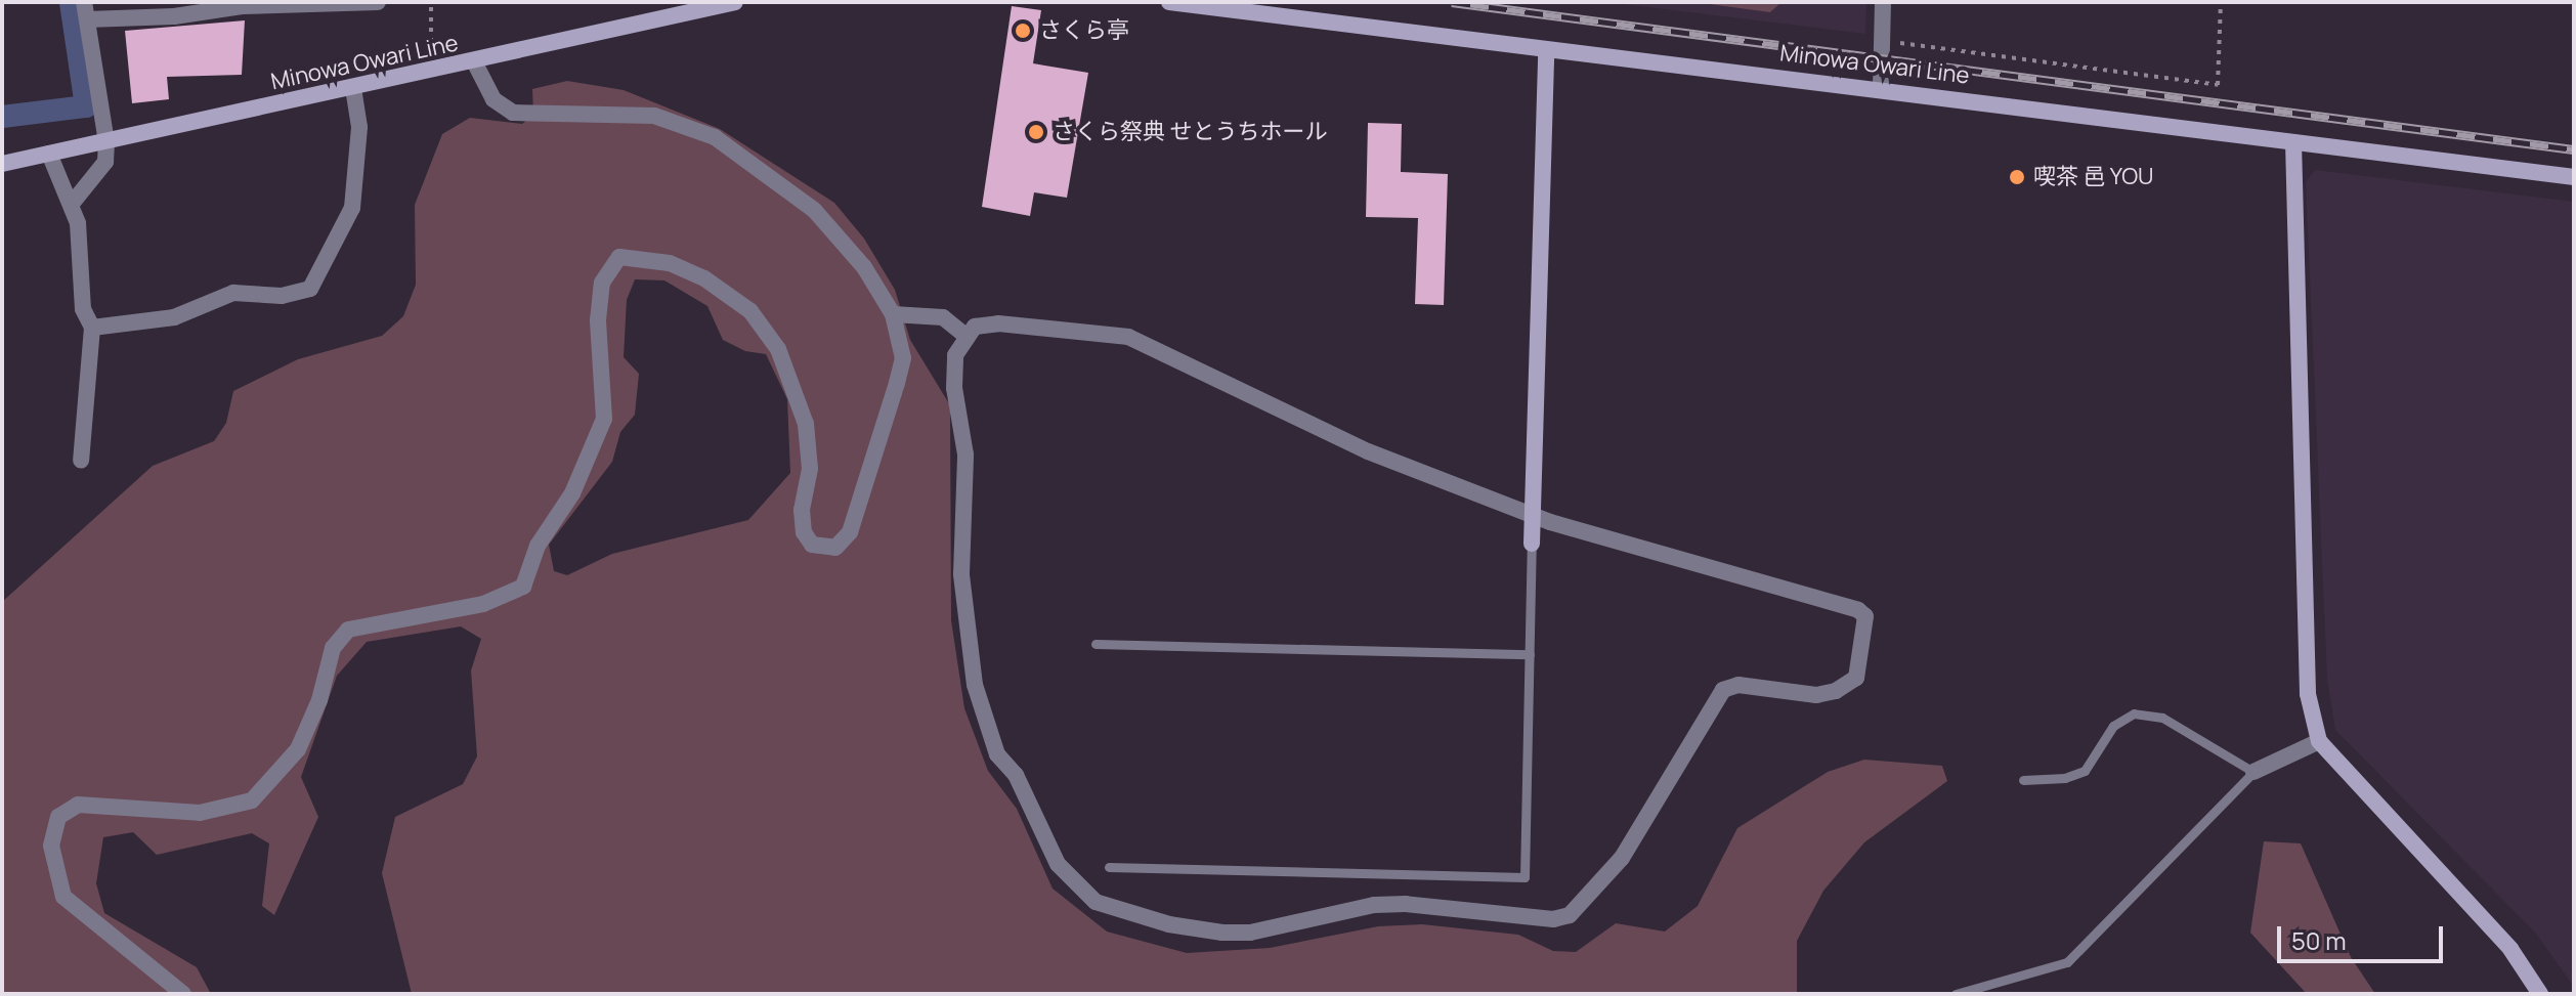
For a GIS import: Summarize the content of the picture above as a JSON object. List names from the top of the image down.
{
  "streets": {
    "main road": ["Minowa Owari Line"]
  },
  "places": ["さくら亭", "さくら祭典 せとうちホール", "喫茶 邑 YOU"],
  "scale_bar": "50 m"
}
